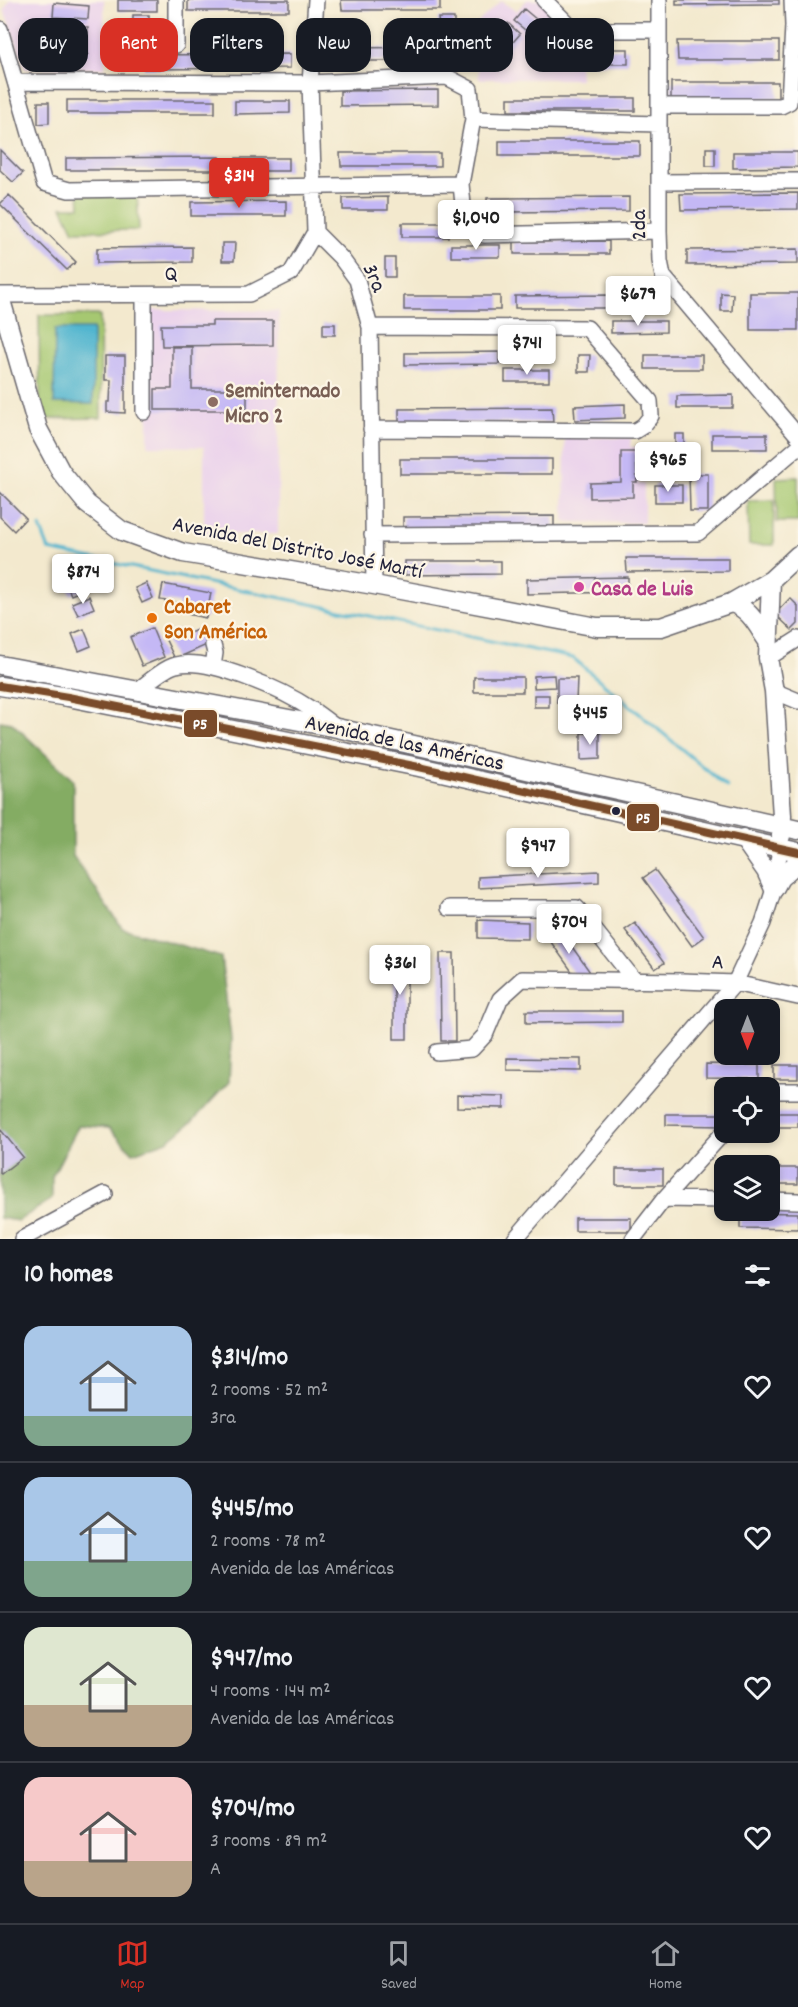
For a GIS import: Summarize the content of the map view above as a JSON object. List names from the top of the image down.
{
  "streets": {
    "main road": ["Avenida del Distrito José Martí", "Avenida de las Américas"],
    "street": [
      "2da",
      "Q",
      "3ra",
      "A"
    ]
  },
  "crossings": [
    ["Q", "3ra"],
    ["Q", "Avenida del Distrito José Martí"],
    ["3ra", "Avenida del Distrito José Martí"]
  ],
  "places": ["Seminternado Micro 2", "Casa de Luis", "Cabaret Son América"],
  "lines": ["transit line P5"],
  "north": "bottom",
  "page": {
    "chip": [
      "Buy",
      "Rent",
      "Filters",
      "New",
      "Apartment",
      "House"
    ],
    "price": [
      "$314",
      "$1,040",
      "$679",
      "$741",
      "$965",
      "$874",
      "$445",
      "$947",
      "$704",
      "$361"
    ],
    "heading": "10 homes",
    "list": [
      {
        "name": "$314/mo",
        "note": "2 rooms · 52 m² · 3ra"
      },
      {
        "name": "$445/mo",
        "note": "2 rooms · 78 m² · Avenida de las Américas"
      },
      {
        "name": "$947/mo",
        "note": "4 rooms · 144 m² · Avenida de las Américas"
      },
      {
        "name": "$704/mo",
        "note": "3 rooms · 89 m² · A"
      }
    ],
    "tabs": ["Map", "Saved", "Home"]
  }
}
